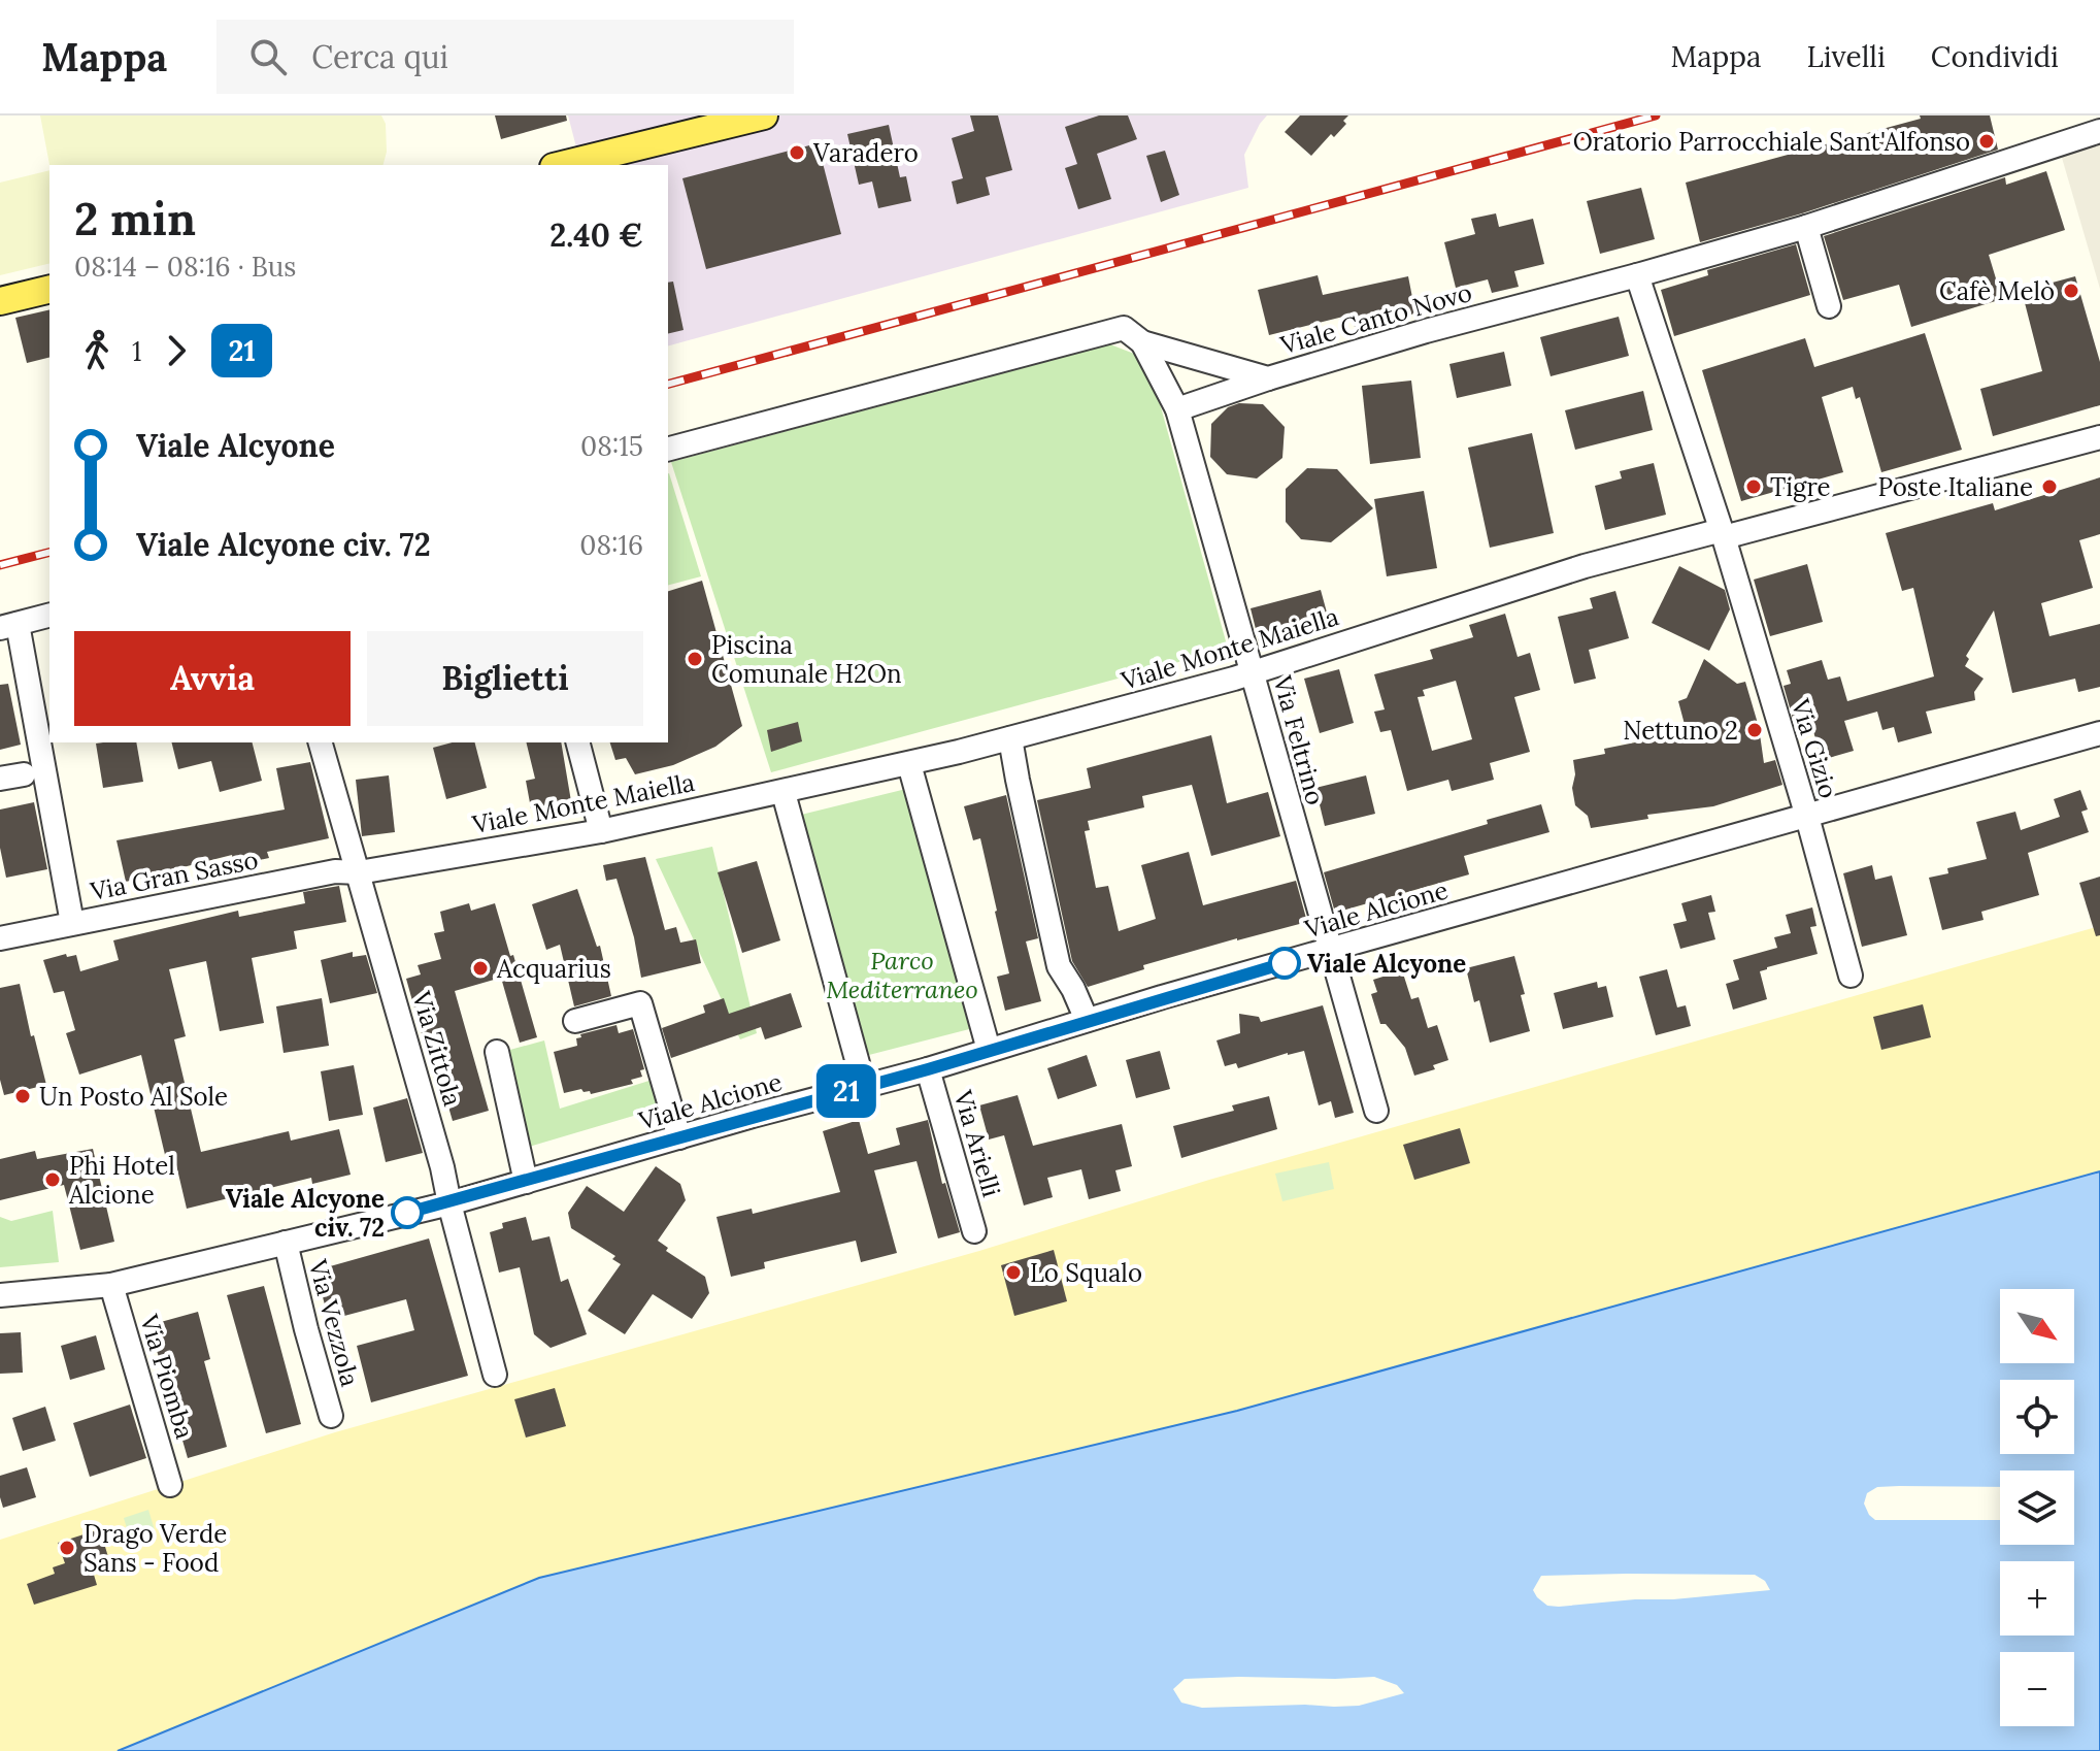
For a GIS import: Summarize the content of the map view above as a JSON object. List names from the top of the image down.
{
  "streets": {
    "street": [
      "Viale Canto Novo",
      "Viale Monte Maiella",
      "Via Feltrino",
      "Via Gizio",
      "Via Gran Sasso",
      "Viale Alcione",
      "Via Zittola",
      "Via Arielli",
      "Via Vezzola",
      "Via Piomba"
    ]
  },
  "crossings": [
    ["Viale Canto Novo", "Via Feltrino"],
    ["Viale Canto Novo", "Via Gizio"],
    ["Viale Monte Maiella", "Via Feltrino"],
    ["Viale Monte Maiella", "Via Gizio"],
    ["Viale Monte Maiella", "Via Gran Sasso"],
    ["Viale Monte Maiella", "Via Zittola"],
    ["Via Feltrino", "Viale Alcione"],
    ["Via Gizio", "Viale Alcione"],
    ["Via Gran Sasso", "Via Zittola"],
    ["Viale Alcione", "Via Zittola"],
    ["Viale Alcione", "Via Arielli"],
    ["Viale Alcione", "Via Vezzola"],
    ["Viale Alcione", "Via Piomba"]
  ],
  "parks": ["Parco Mediterraneo"],
  "places": [
    "Oratorio Parrocchiale Sant'Alfonso",
    "Varadero",
    "Cafè Melò",
    "Tigre",
    "Poste Italiane",
    "Piscina Comunale H2On",
    "Nettuno 2",
    "Viale Alcyone",
    "Acquarius",
    "Un Posto Al Sole",
    "Phi Hotel Alcione",
    "Viale Alcyone civ. 72",
    "Lo Squalo",
    "Drago Verde Sans - Food"
  ],
  "lines": ["bus line 21"],
  "north": "bottom right",
  "page": {
    "header": "Mappa",
    "search": "Cerca qui",
    "nav": ["Mappa", "Livelli", "Condividi"],
    "on_map": "21",
    "heading": ["2 min", "08:14 – 08:16 · Bus", "2.40 €"],
    "legs": ["1", "21"],
    "list": [
      {
        "name": "Viale Alcyone",
        "value": "08:15"
      },
      {
        "name": "Viale Alcyone civ. 72",
        "value": "08:16"
      }
    ],
    "buttons": ["Avvia", "Biglietti"],
    "map_buttons": ["+", "−"]
  }
}
